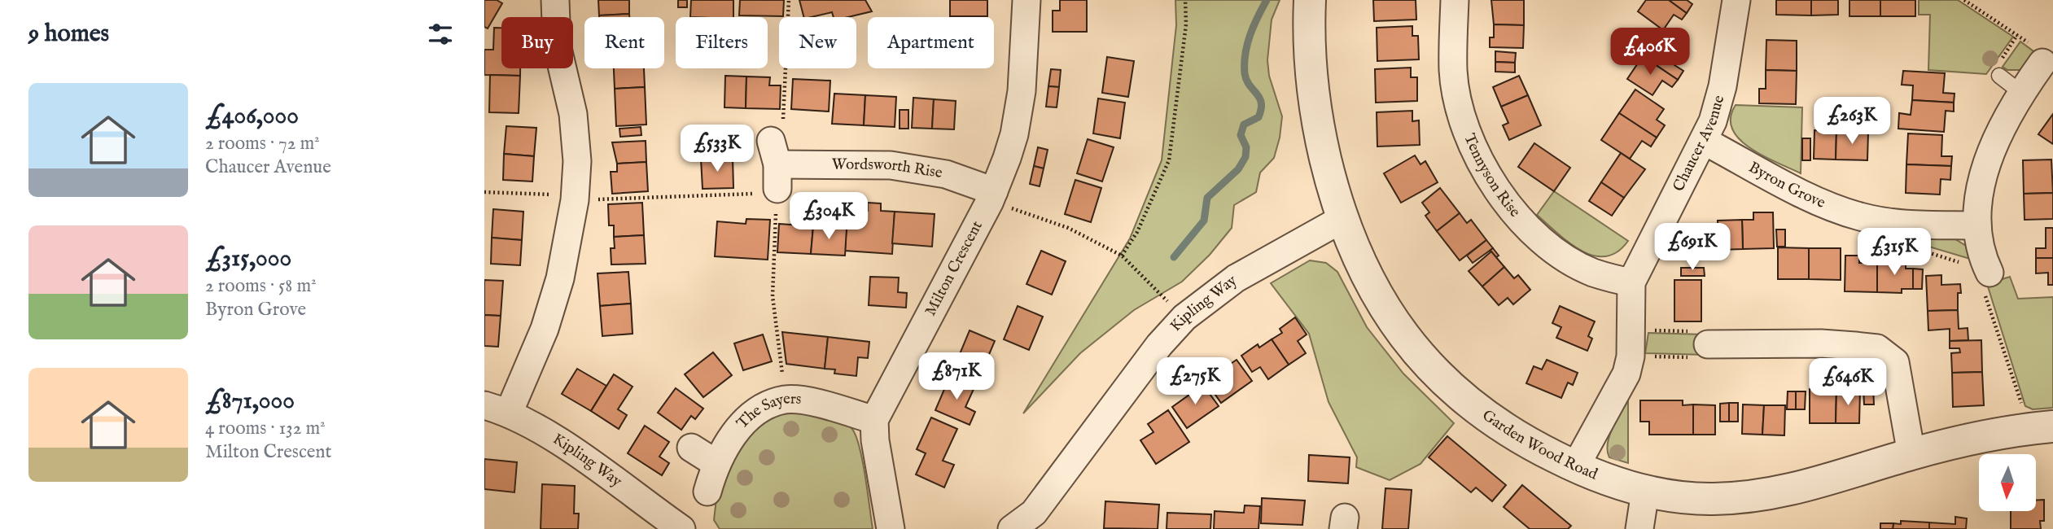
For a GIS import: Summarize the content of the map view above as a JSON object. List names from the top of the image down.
{
  "streets": {
    "street": [
      "Chaucer Avenue",
      "Wordsworth Rise",
      "Tennyson Rise",
      "Byron Grove",
      "Milton Crescent",
      "Kipling Way",
      "The Sayers",
      "Garden Wood Road"
    ]
  },
  "crossings": [
    ["Chaucer Avenue", "Tennyson Rise"],
    ["Chaucer Avenue", "Byron Grove"],
    ["Chaucer Avenue", "Garden Wood Road"],
    ["Wordsworth Rise", "Milton Crescent"],
    ["Milton Crescent", "The Sayers"],
    ["Kipling Way", "Garden Wood Road"]
  ],
  "north": "bottom",
  "page": {
    "heading": "9 homes",
    "chip": [
      "Buy",
      "Rent",
      "Filters",
      "New",
      "Apartment"
    ],
    "price": [
      "£406K",
      "£263K",
      "£533K",
      "£304K",
      "£691K",
      "£315K",
      "£871K",
      "£275K",
      "£646K"
    ],
    "list": [
      {
        "name": "£406,000",
        "note": "2 rooms · 72 m² · Chaucer Avenue"
      },
      {
        "name": "£315,000",
        "note": "2 rooms · 58 m² · Byron Grove"
      },
      {
        "name": "£871,000",
        "note": "4 rooms · 132 m² · Milton Crescent"
      }
    ]
  }
}
